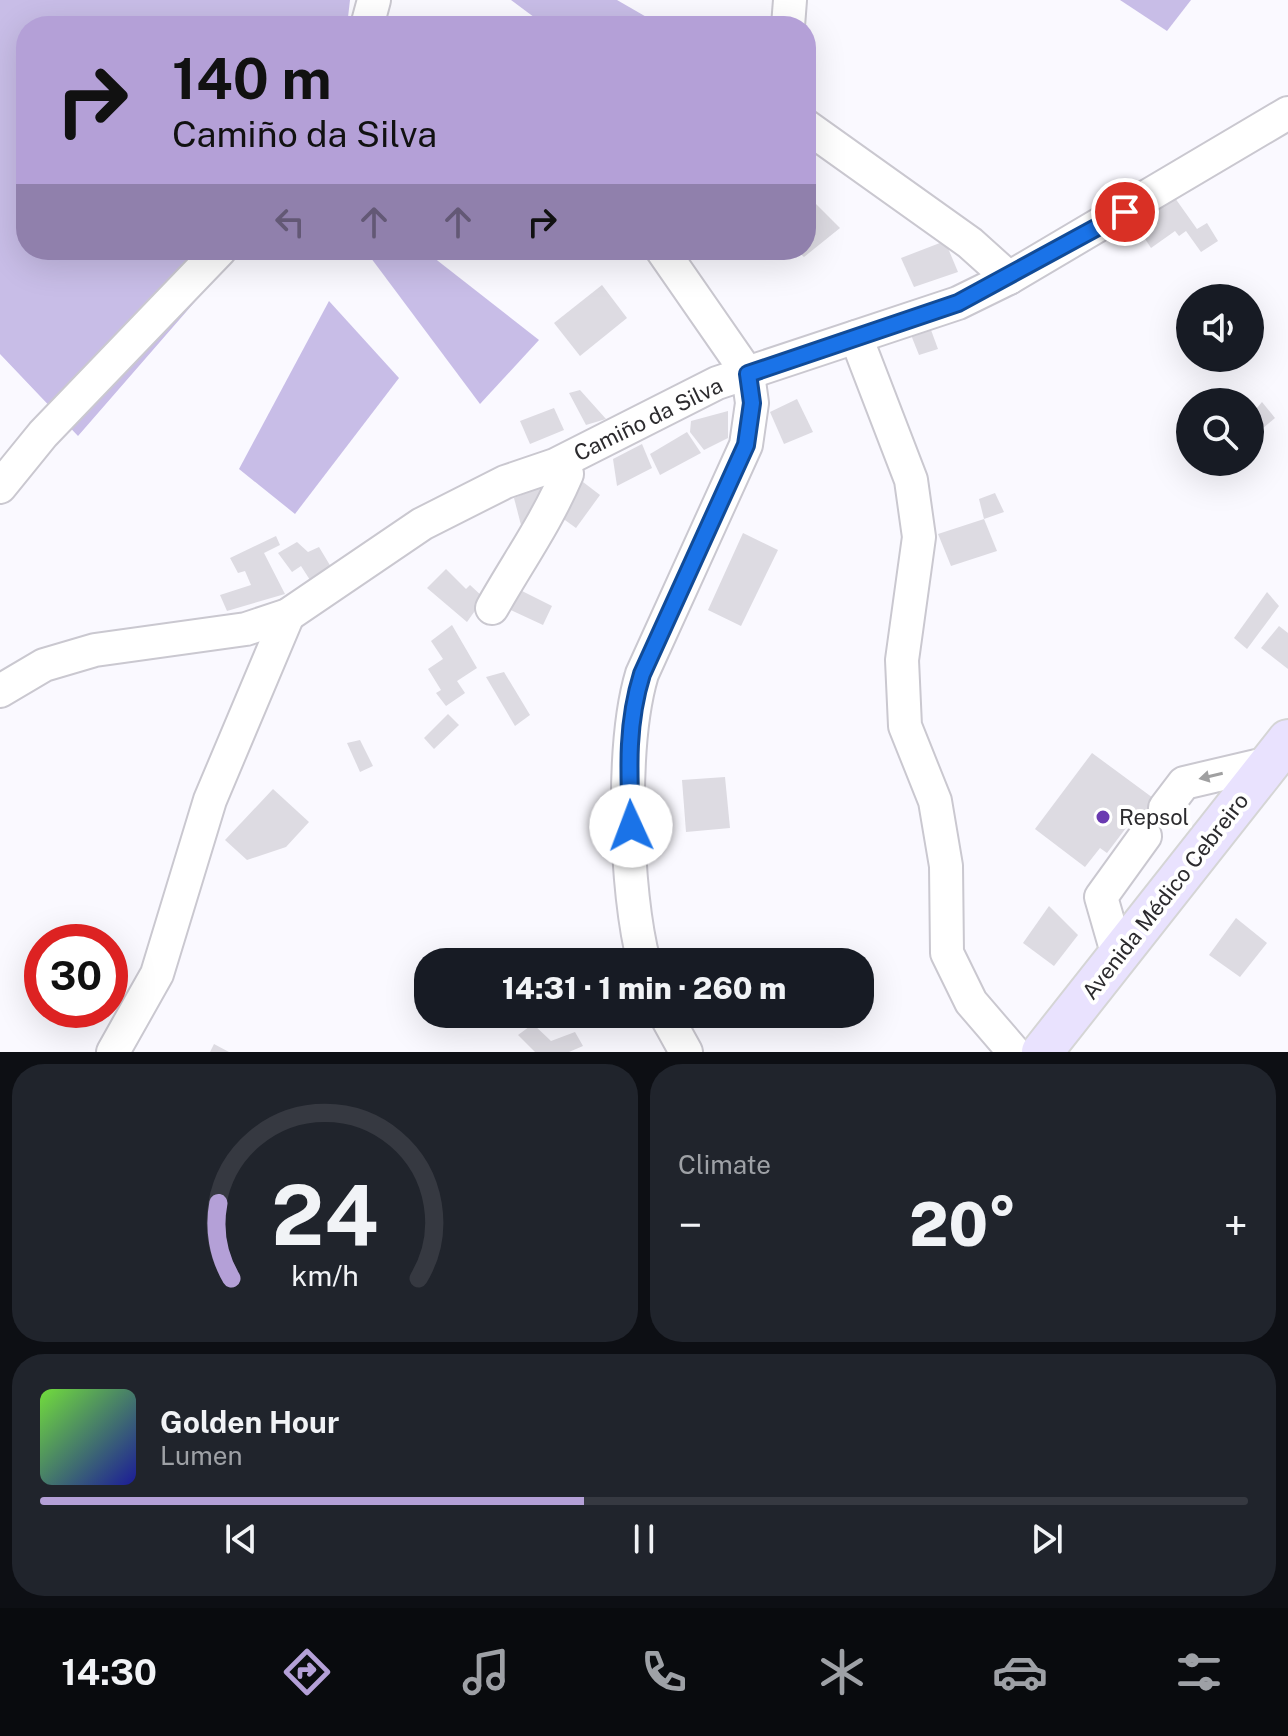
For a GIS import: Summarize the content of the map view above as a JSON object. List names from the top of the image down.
{
  "streets": {
    "main road": ["Avenida Médico Cebreiro"],
    "street": ["Camiño da Silva"]
  },
  "places": ["Repsol"],
  "page": {
    "turn": ["140 m", "Camiño da Silva"],
    "limit": "30",
    "trip": "14:31 · 1 min · 260 m",
    "tile": "Climate",
    "heat": ["−", "20°", "+"],
    "song": ["Golden Hour", "Lumen"],
    "tabs": "14:30",
    "gauge": ["24", "km/h"]
  }
}
